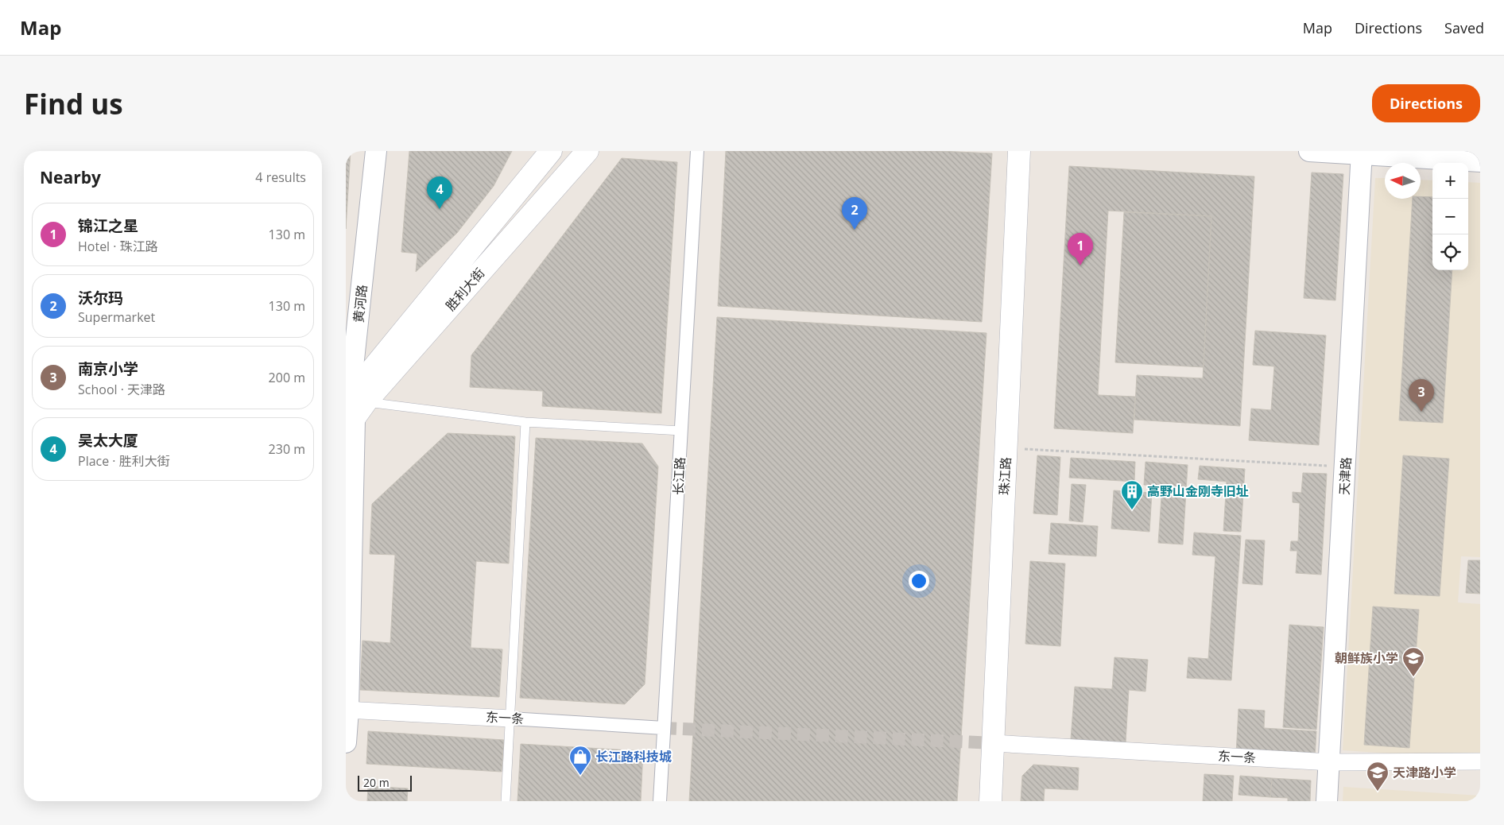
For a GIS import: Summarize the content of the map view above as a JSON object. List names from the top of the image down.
{
  "streets": {
    "main road": ["胜利大街", "珠江路"],
    "street": [
      "黄河路",
      "长江路",
      "天津路",
      "东一条"
    ]
  },
  "crossings": [
    ["胜利大街", "黄河路"],
    ["黄河路", "东一条"],
    ["长江路", "东一条"],
    ["珠江路", "东一条"],
    ["天津路", "东一条"]
  ],
  "places": {
    "building": ["高野山金刚寺旧址"],
    "school or university": ["朝鲜族小学", "天津路小学"],
    "shop": ["长江路科技城"]
  },
  "scale_bar": "20 m",
  "north": "left",
  "page": {
    "header": "Map",
    "nav": ["Map", "Directions", "Saved"],
    "buttons": "Directions",
    "title": "Find us",
    "heading": ["Nearby", "4 results"],
    "map_buttons": ["+", "−"],
    "pins": [
      "4",
      "2",
      "1",
      "3"
    ],
    "list": [
      {
        "mark": "1",
        "name": "锦江之星",
        "note": "Hotel · 珠江路",
        "value": "130 m"
      },
      {
        "mark": "2",
        "name": "沃尔玛",
        "note": "Supermarket",
        "value": "130 m"
      },
      {
        "mark": "3",
        "name": "南京小学",
        "note": "School · 天津路",
        "value": "200 m"
      },
      {
        "mark": "4",
        "name": "吴太大厦",
        "note": "Place · 胜利大街",
        "value": "230 m"
      }
    ],
    "scale": "20 m"
  }
}
